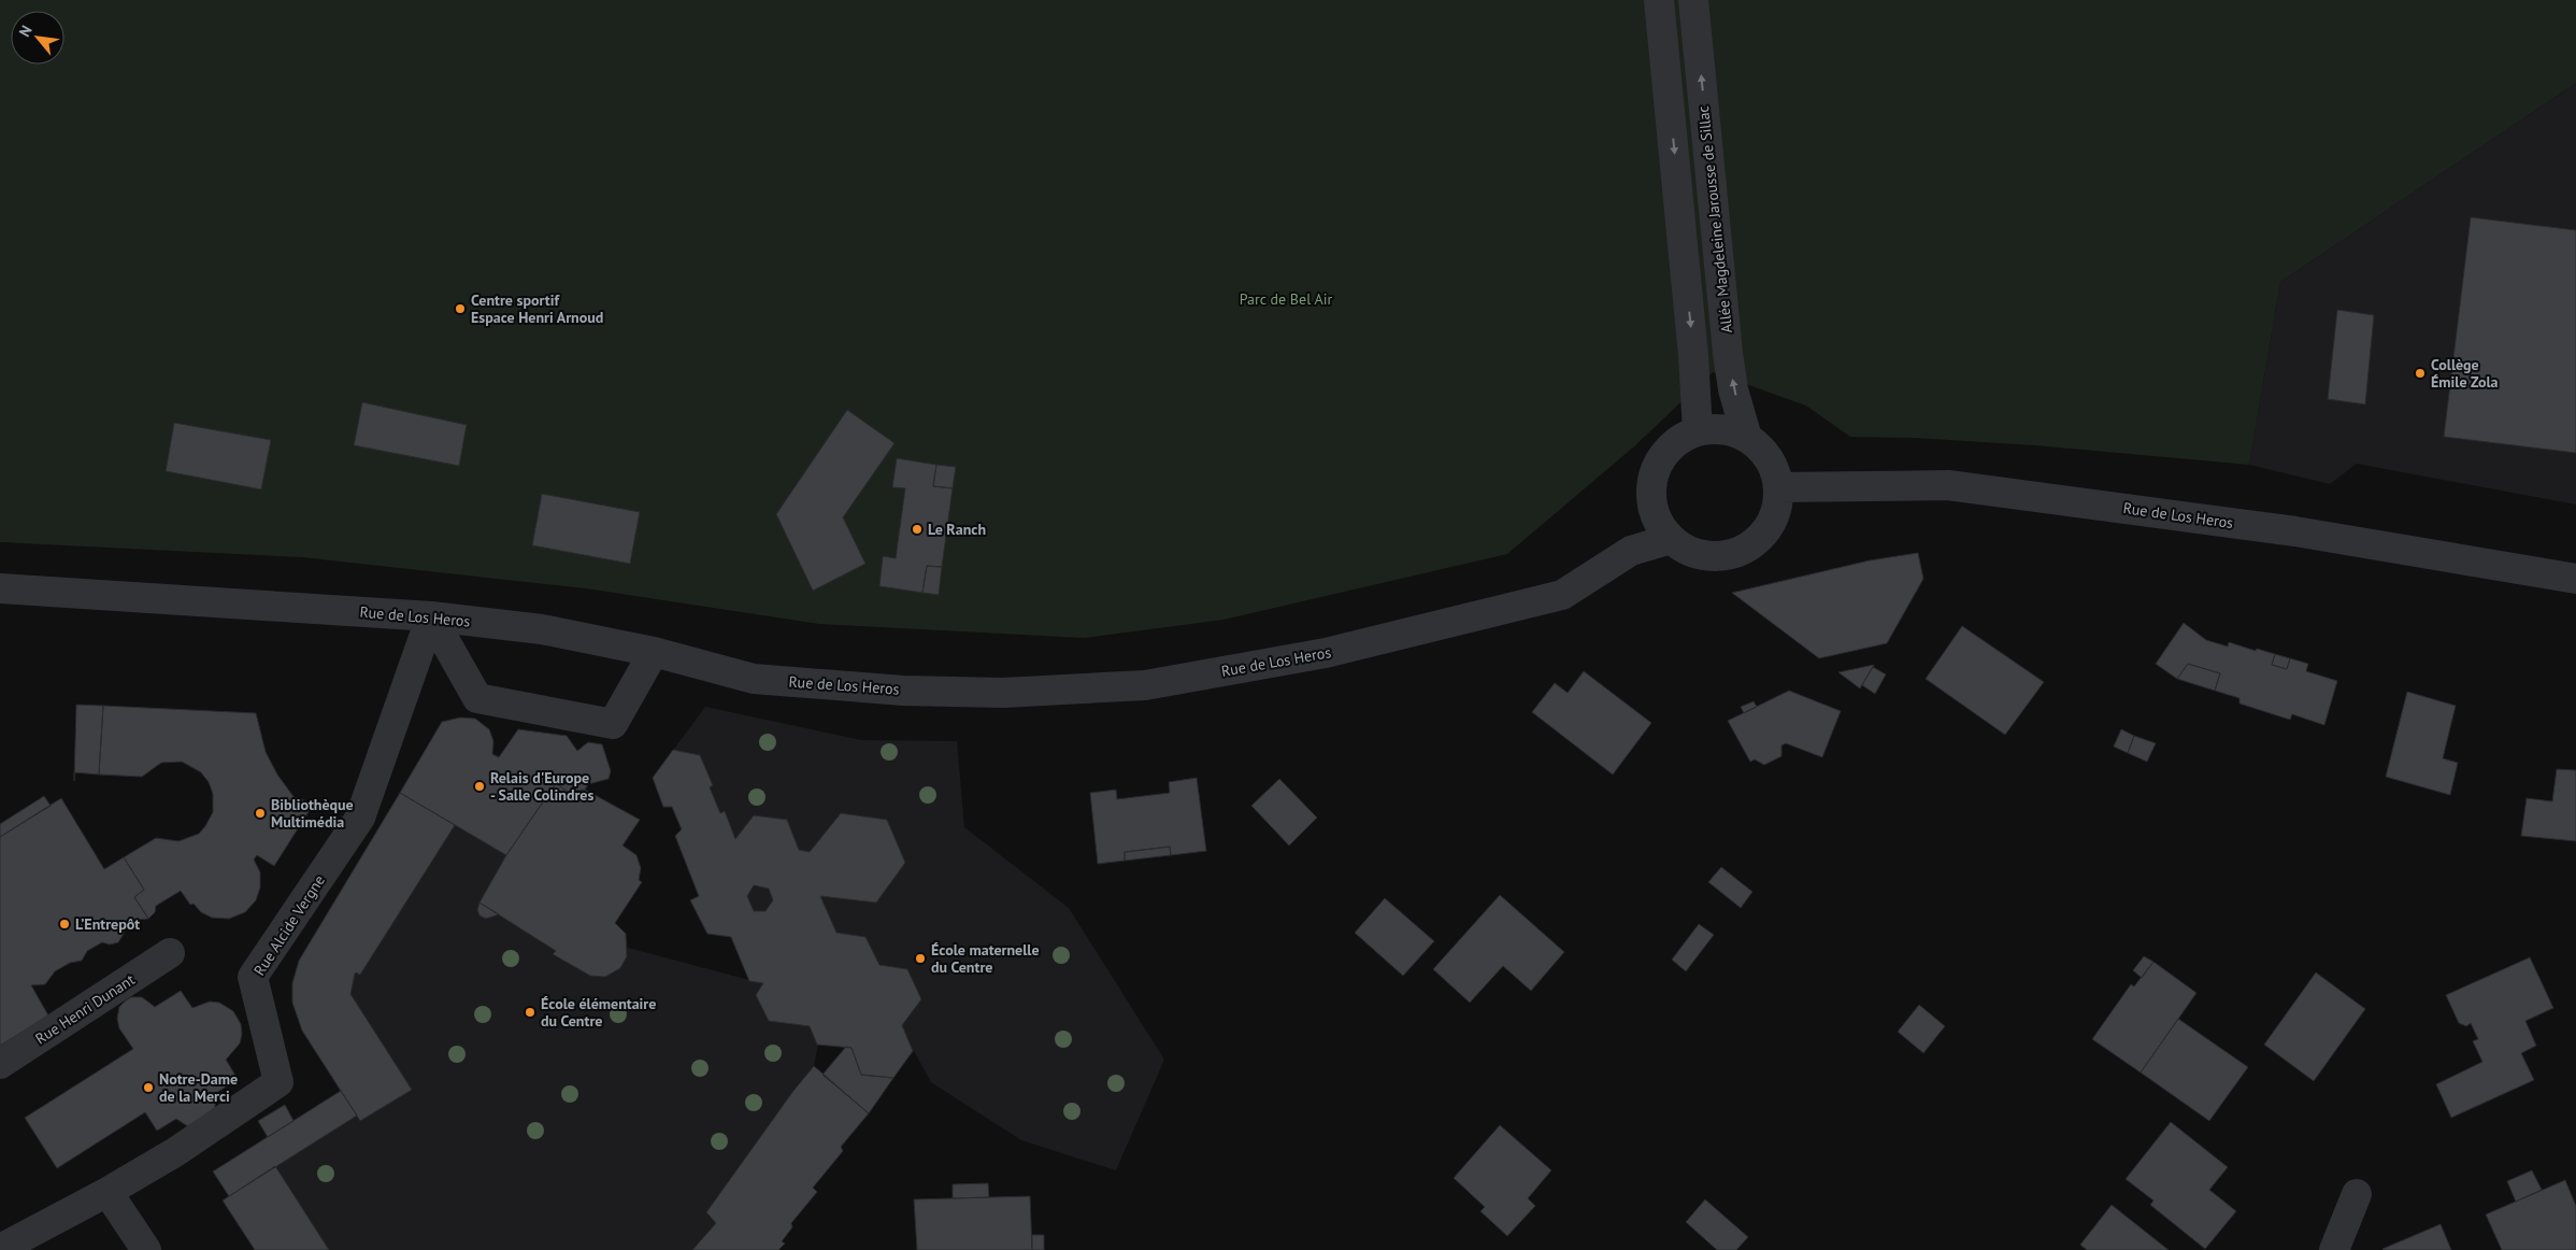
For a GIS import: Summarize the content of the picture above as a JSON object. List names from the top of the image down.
{
  "streets": {
    "street": [
      "Allée Magdeleine Jarousse de Sillac",
      "Rue de Los Heros",
      "Rue Alcide Vergne",
      "Rue Henri Dunant"
    ]
  },
  "crossings": [
    ["Allée Magdeleine Jarousse de Sillac", "Rue de Los Heros"],
    ["Rue de Los Heros", "Rue Alcide Vergne"]
  ],
  "parks": ["Parc de Bel Air"],
  "places": [
    "Centre sportif Espace Henri Arnoud",
    "Collège Émile Zola",
    "Le Ranch",
    "Relais d'Europe - Salle Colindres",
    "Bibliothèque Multimédia",
    "L’Entrepôt",
    "École maternelle du Centre",
    "École élémentaire du Centre",
    "Notre-Dame de la Merci"
  ],
  "north": "top left"
}
